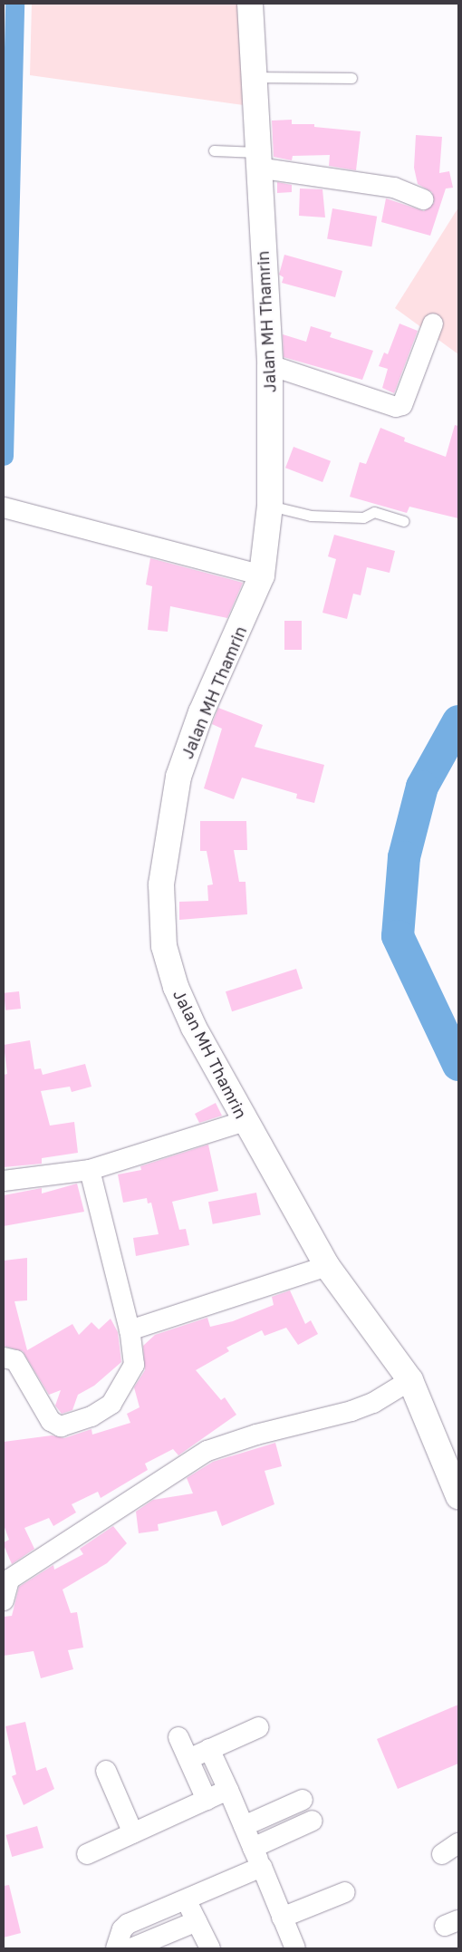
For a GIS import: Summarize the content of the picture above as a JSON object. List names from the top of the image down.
{
  "streets": {
    "street": ["Jalan MH Thamrin"]
  }
}
